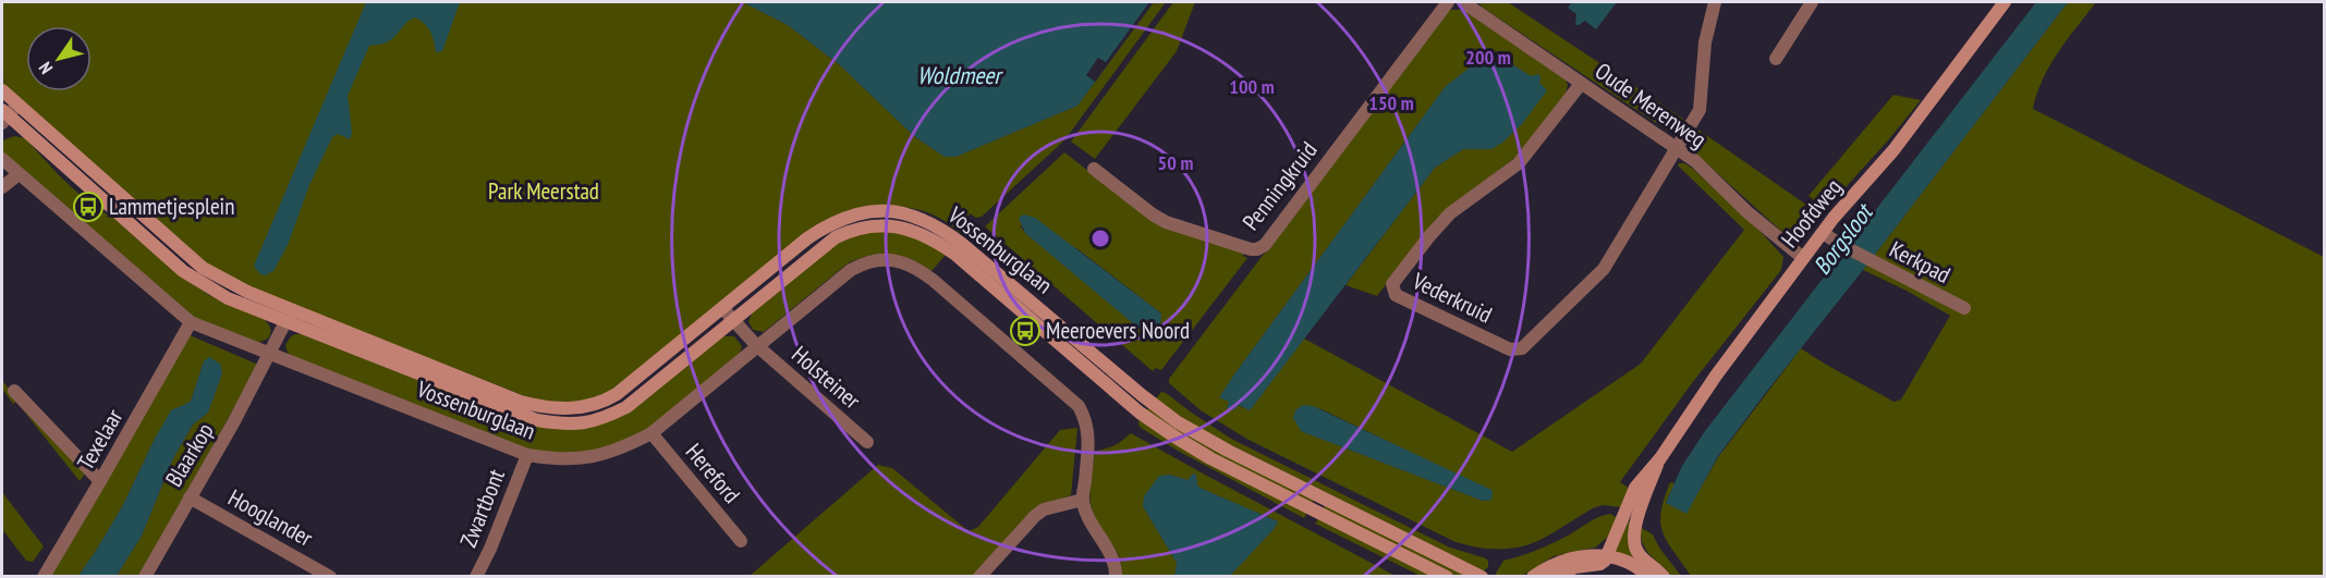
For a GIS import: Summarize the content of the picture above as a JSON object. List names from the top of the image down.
{
  "streets": {
    "street": [
      "Oude Merenweg",
      "Penningkruid",
      "Hoofdweg",
      "Vossenburglaan",
      "Kerkpad",
      "Vederkruid",
      "Holsteiner",
      "Texelaar",
      "Blaarkop",
      "Hereford",
      "Zwartbont",
      "Hooglander"
    ]
  },
  "crossings": [
    ["Oude Merenweg", "Hoofdweg"],
    ["Oude Merenweg", "Vederkruid"],
    ["Hoofdweg", "Kerkpad"],
    ["Vossenburglaan", "Holsteiner"],
    ["Vossenburglaan", "Texelaar"],
    ["Vossenburglaan", "Blaarkop"],
    ["Vossenburglaan", "Hereford"],
    ["Vossenburglaan", "Zwartbont"],
    ["Blaarkop", "Hooglander"]
  ],
  "water": ["Woldmeer", "Borgsloot"],
  "parks": ["Park Meerstad"],
  "places": {
    "bus stop": ["Lammetjesplein", "Meeroevers Noord"]
  },
  "north": "bottom left",
  "rings": [
    "200 m",
    "100 m",
    "150 m",
    "50 m"
  ]
}
